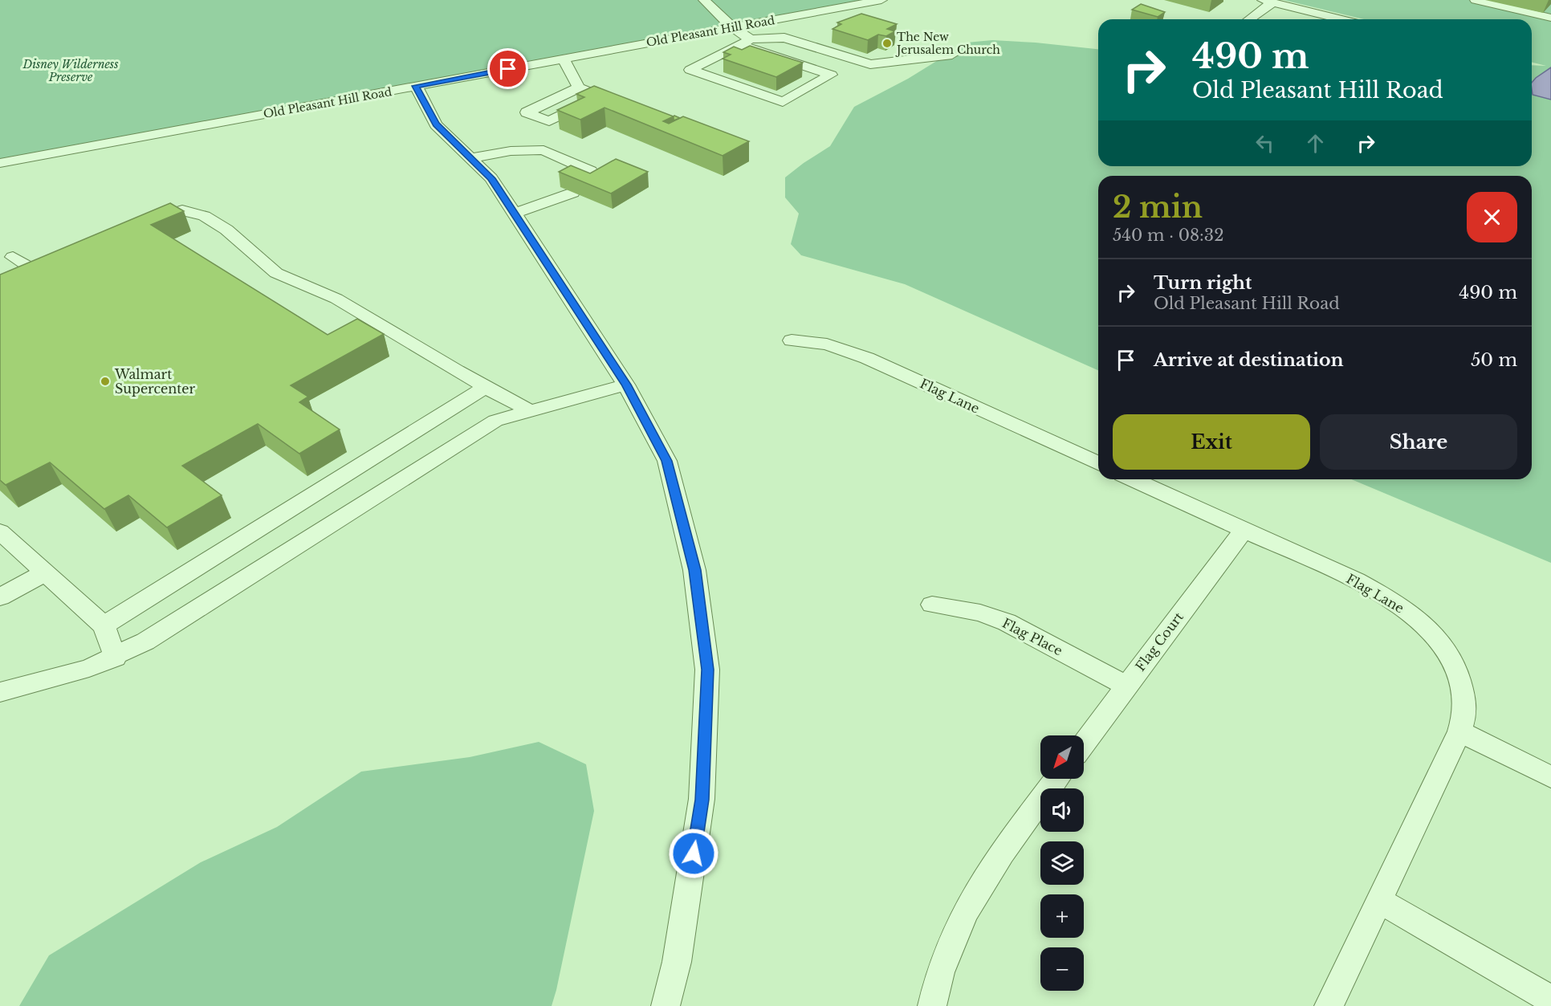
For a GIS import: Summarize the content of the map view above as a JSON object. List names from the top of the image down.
{
  "streets": {
    "street": [
      "Old Pleasant Hill Road",
      "Flag Lane",
      "Flag Place",
      "Flag Court"
    ]
  },
  "crossings": [
    ["Flag Lane", "Flag Court"],
    ["Flag Place", "Flag Court"]
  ],
  "parks": ["Disney Wilderness Preserve"],
  "places": ["The New Jerusalem Church", "Walmart Supercenter"],
  "north": "bottom left",
  "page": {
    "turn": ["490 m", "Old Pleasant Hill Road"],
    "heading": ["2 min", "540 m · 08:32"],
    "list": [
      {
        "name": "Turn right",
        "note": "Old Pleasant Hill Road",
        "value": "490 m"
      },
      {
        "name": "Arrive at destination",
        "value": "50 m"
      }
    ],
    "buttons": ["Exit", "Share"],
    "map_buttons": ["+", "−"]
  }
}
